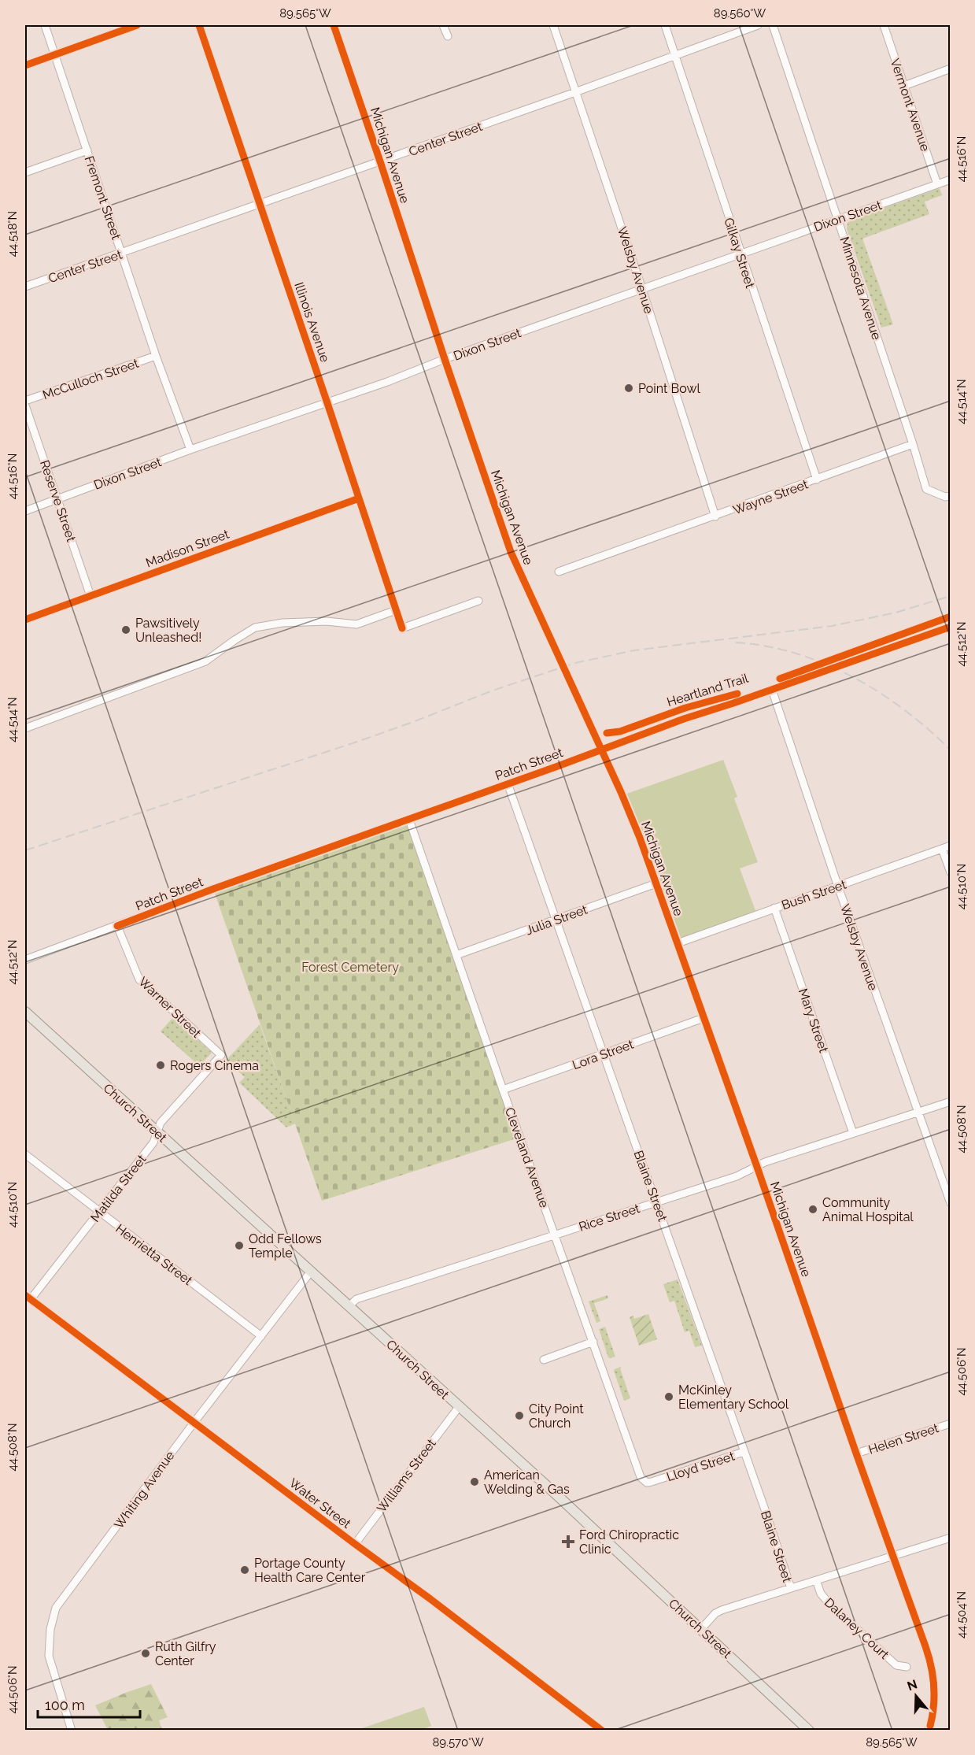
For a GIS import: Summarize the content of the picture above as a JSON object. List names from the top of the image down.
{
  "streets": {
    "main road": ["Church Street"],
    "street": [
      "Vermont Avenue",
      "Center Street",
      "Michigan Avenue",
      "Fremont Street",
      "Dixon Street",
      "Gilkay Street",
      "Welsby Avenue",
      "Minnesota Avenue",
      "Illinois Avenue",
      "McCulloch Street",
      "Wayne Street",
      "Reserve Street",
      "Madison Street",
      "Patch Street",
      "Bush Street",
      "Julia Street",
      "Warner Street",
      "Mary Street",
      "Lora Street",
      "Cleveland Avenue",
      "Blaine Street",
      "Matilda Street",
      "Rice Street",
      "Henrietta Street",
      "Helen Street",
      "Lloyd Street",
      "Williams Street",
      "Whiting Avenue",
      "Water Street",
      "Dalaney Court"
    ],
    "cycle path": ["Heartland Trail"]
  },
  "crossings": [
    ["Vermont Avenue", "Dixon Street"],
    ["Center Street", "Michigan Avenue"],
    ["Center Street", "Fremont Street"],
    ["Center Street", "Gilkay Street"],
    ["Center Street", "Welsby Avenue"],
    ["Center Street", "Illinois Avenue"],
    ["Michigan Avenue", "Dixon Street"],
    ["Michigan Avenue", "Patch Street"],
    ["Michigan Avenue", "Bush Street"],
    ["Michigan Avenue", "Julia Street"],
    ["Michigan Avenue", "Lora Street"],
    ["Michigan Avenue", "Rice Street"],
    ["Michigan Avenue", "Helen Street"],
    ["Fremont Street", "Dixon Street"],
    ["Fremont Street", "McCulloch Street"],
    ["Dixon Street", "Gilkay Street"],
    ["Dixon Street", "Welsby Avenue"],
    ["Dixon Street", "Minnesota Avenue"],
    ["Dixon Street", "Illinois Avenue"],
    ["Dixon Street", "Reserve Street"],
    ["Gilkay Street", "Wayne Street"],
    ["Welsby Avenue", "Wayne Street"],
    ["Welsby Avenue", "Patch Street"],
    ["Welsby Avenue", "Bush Street"],
    ["Welsby Avenue", "Rice Street"],
    ["Minnesota Avenue", "Wayne Street"],
    ["Illinois Avenue", "Madison Street"],
    ["Reserve Street", "Madison Street"],
    ["Patch Street", "Warner Street"],
    ["Patch Street", "Cleveland Avenue"],
    ["Patch Street", "Blaine Street"],
    ["Bush Street", "Mary Street"],
    ["Julia Street", "Cleveland Avenue"],
    ["Julia Street", "Blaine Street"],
    ["Warner Street", "Matilda Street"],
    ["Mary Street", "Rice Street"],
    ["Lora Street", "Cleveland Avenue"],
    ["Lora Street", "Blaine Street"],
    ["Church Street", "Matilda Street"],
    ["Church Street", "Rice Street"],
    ["Church Street", "Williams Street"],
    ["Church Street", "Whiting Avenue"],
    ["Cleveland Avenue", "Rice Street"],
    ["Cleveland Avenue", "Lloyd Street"],
    ["Blaine Street", "Rice Street"],
    ["Blaine Street", "Lloyd Street"],
    ["Matilda Street", "Henrietta Street"],
    ["Matilda Street", "Water Street"],
    ["Henrietta Street", "Whiting Avenue"],
    ["Williams Street", "Water Street"],
    ["Whiting Avenue", "Water Street"]
  ],
  "parks": ["Forest Cemetery"],
  "places": {
    "other": [
      "Point Bowl",
      "Pawsitively Unleashed!",
      "Rogers Cinema",
      "Community Animal Hospital",
      "Odd Fellows Temple",
      "McKinley Elementary School",
      "City Point Church",
      "American Welding & Gas",
      "Portage County Health Care Center",
      "Ruth Gilfry Center"
    ],
    "health": ["Ford Chiropractic Clinic"]
  },
  "scale_bar": "100 m",
  "north": "top",
  "coordinates": [
    "89.565°W",
    "89.560°W",
    "44.516°N",
    "44.518°N",
    "44.514°N",
    "44.512°N",
    "44.510°N",
    "44.508°N",
    "44.506°N",
    "44.504°N",
    "89.570°W"
  ]
}
